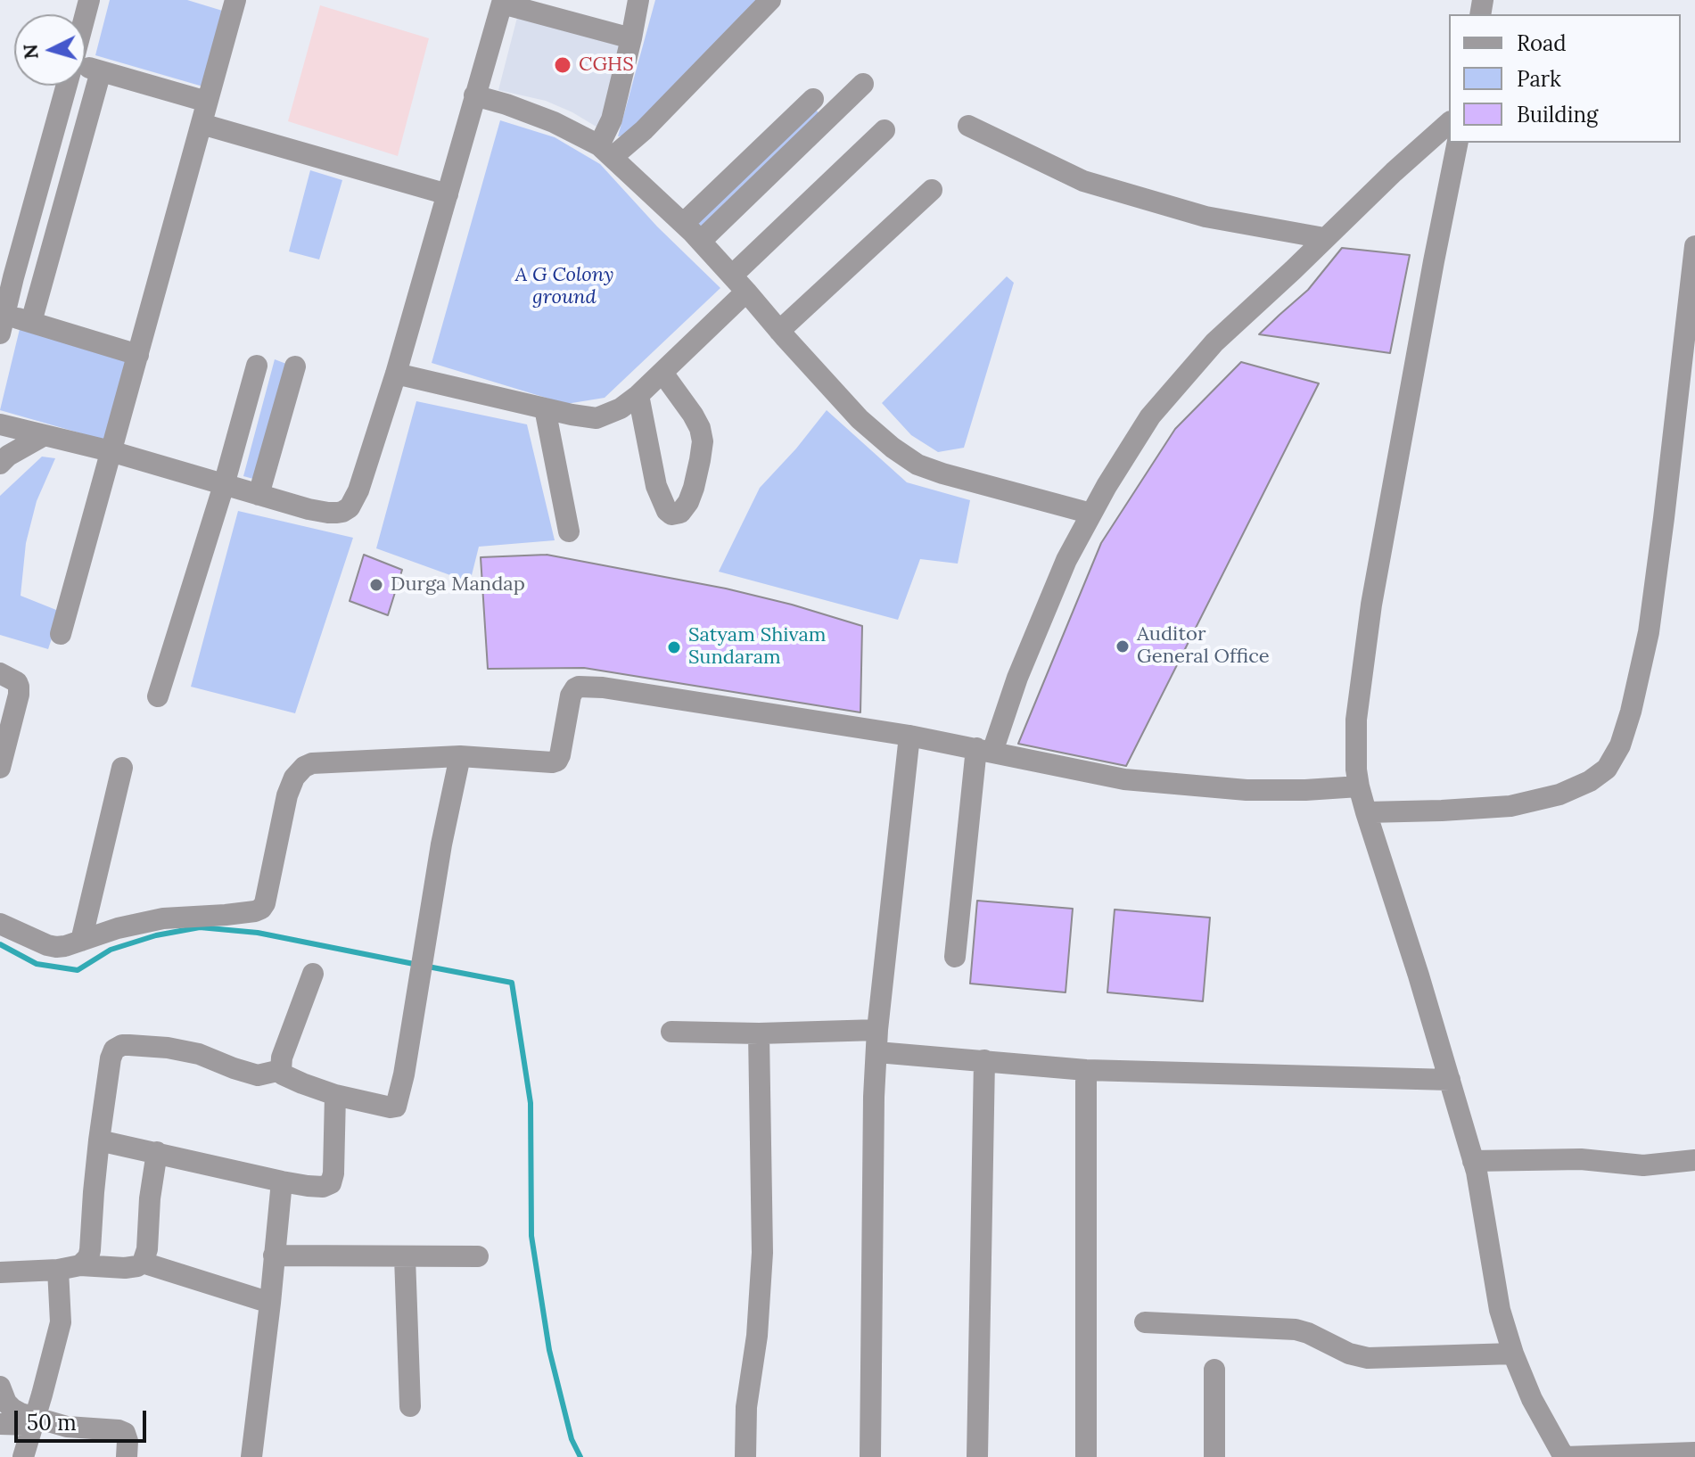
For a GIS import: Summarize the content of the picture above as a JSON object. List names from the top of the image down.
{
  "parks": ["A G Colony ground"],
  "places": [
    "CGHS",
    "Durga Mandap",
    "Auditor General Office",
    "Satyam Shivam Sundaram"
  ],
  "legend": ["Road", "Park", "Building"],
  "scale_bar": "50 m",
  "north": "left"
}
